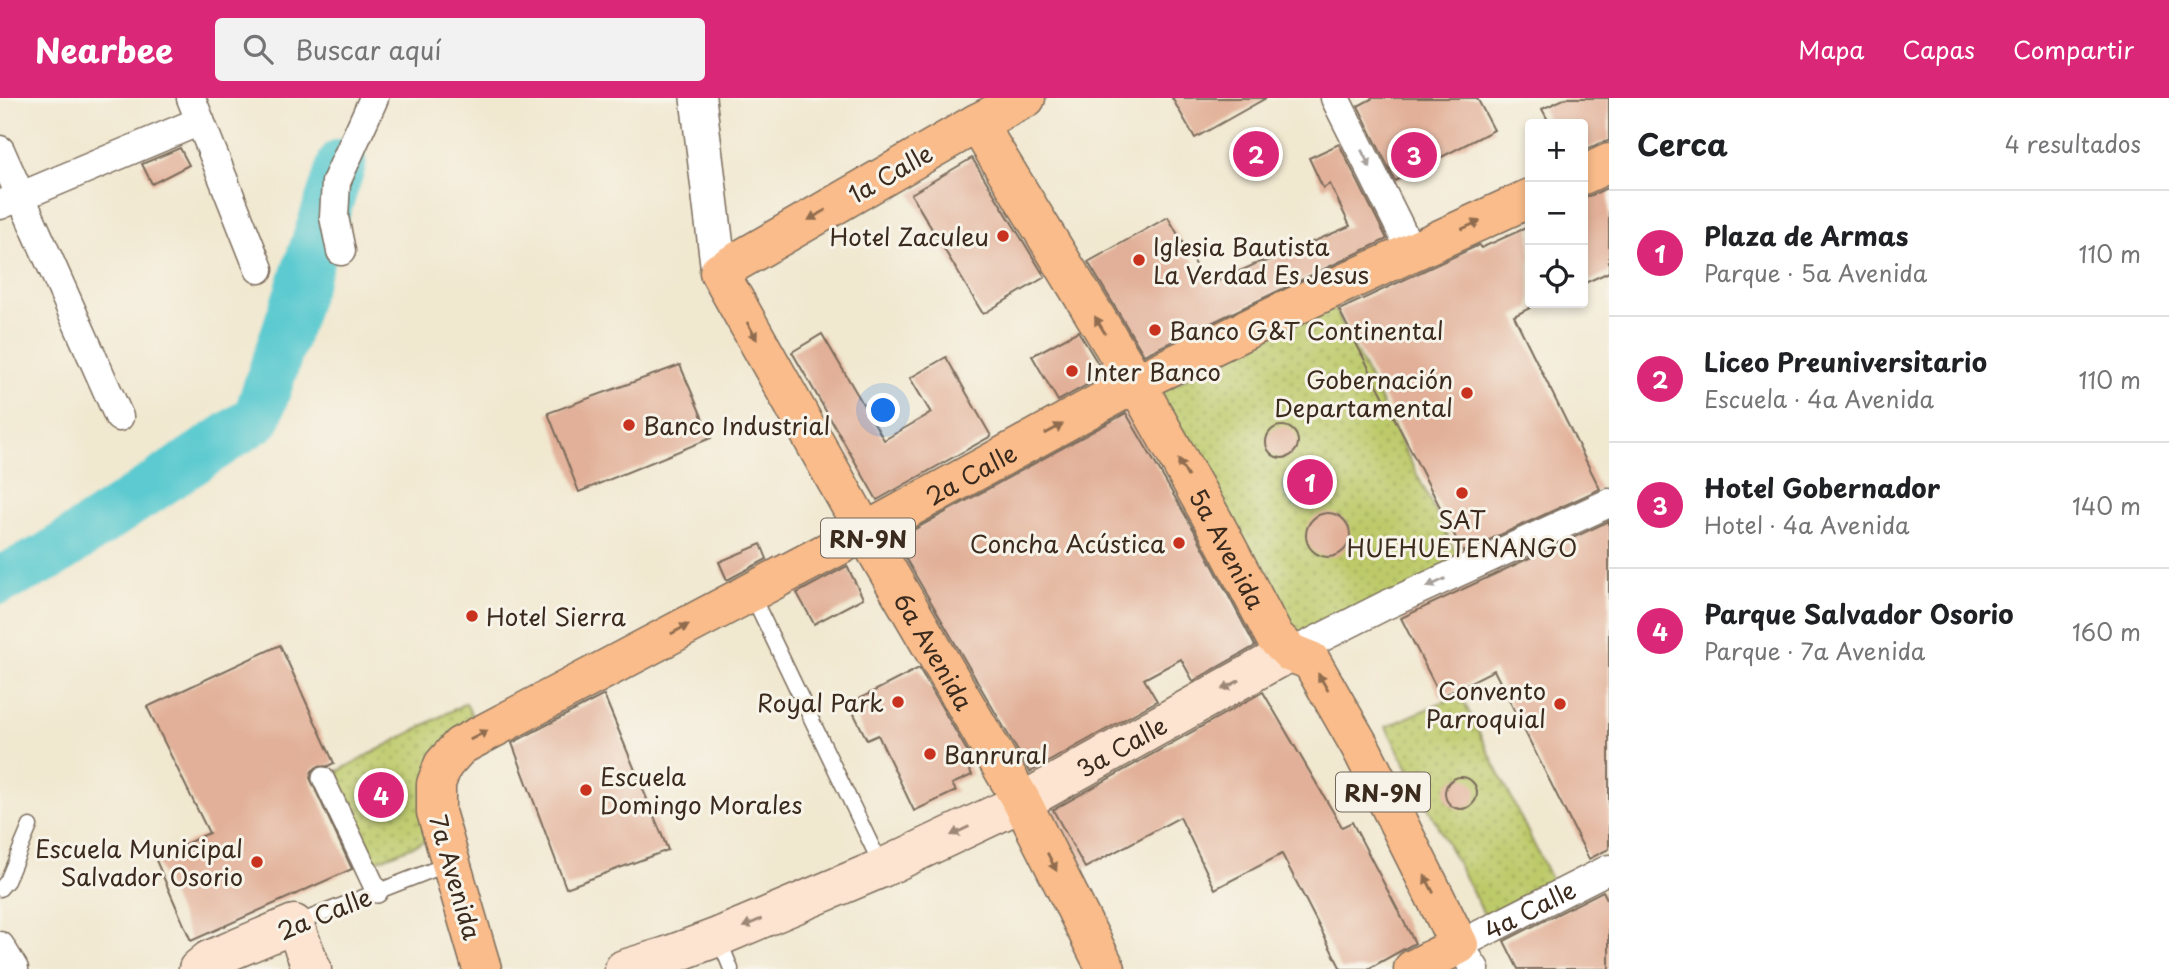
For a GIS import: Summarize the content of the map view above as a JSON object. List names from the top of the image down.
{
  "streets": {
    "main road": [
      "1a Calle",
      "2a Calle",
      "RN-9N",
      "5a Avenida",
      "6a Avenida",
      "3a Calle",
      "7a Avenida",
      "4a Calle"
    ]
  },
  "crossings": [
    ["1a Calle", "5a Avenida"],
    ["1a Calle", "6a Avenida"],
    ["2a Calle", "5a Avenida"],
    ["2a Calle", "6a Avenida"],
    ["2a Calle", "7a Avenida"],
    ["5a Avenida", "3a Calle"],
    ["5a Avenida", "4a Calle"],
    ["6a Avenida", "3a Calle"]
  ],
  "one_way": [
    "1a Calle",
    "2a Calle",
    "5a Avenida",
    "6a Avenida",
    "3a Calle"
  ],
  "places": [
    "Hotel Zaculeu",
    "Iglesia Bautista La Verdad Es Jesus",
    "Banco G&T Continental",
    "Inter Banco",
    "Gobernación Departamental",
    "Banco Industrial",
    "SAT HUEHUETENANGO",
    "Concha Acústica",
    "Hotel Sierra",
    "Royal Park",
    "Convento Parroquial",
    "Banrural",
    "Escuela Domingo Morales",
    "Escuela Municipal Salvador Osorio"
  ],
  "page": {
    "header": "Nearbee",
    "search": "Buscar aquí",
    "nav": ["Mapa", "Capas", "Compartir"],
    "heading": ["Cerca", "4 resultados"],
    "map_buttons": ["+", "−"],
    "pins": [
      "2",
      "3",
      "1",
      "4"
    ],
    "list": [
      {
        "mark": "1",
        "name": "Plaza de Armas",
        "note": "Parque · 5a Avenida",
        "value": "110 m"
      },
      {
        "mark": "2",
        "name": "Liceo Preuniversitario",
        "note": "Escuela · 4a Avenida",
        "value": "110 m"
      },
      {
        "mark": "3",
        "name": "Hotel Gobernador",
        "note": "Hotel · 4a Avenida",
        "value": "140 m"
      },
      {
        "mark": "4",
        "name": "Parque Salvador Osorio",
        "note": "Parque · 7a Avenida",
        "value": "160 m"
      }
    ]
  }
}
